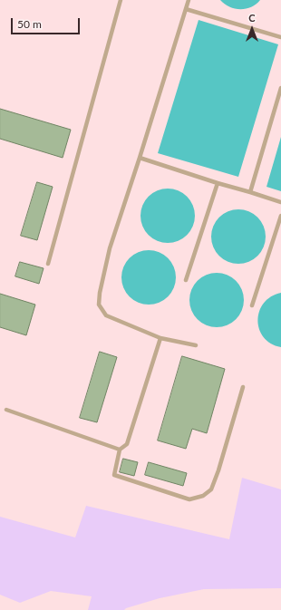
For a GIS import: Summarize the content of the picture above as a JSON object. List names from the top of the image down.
{
  "scale_bar": "50 m",
  "north": "top"
}
